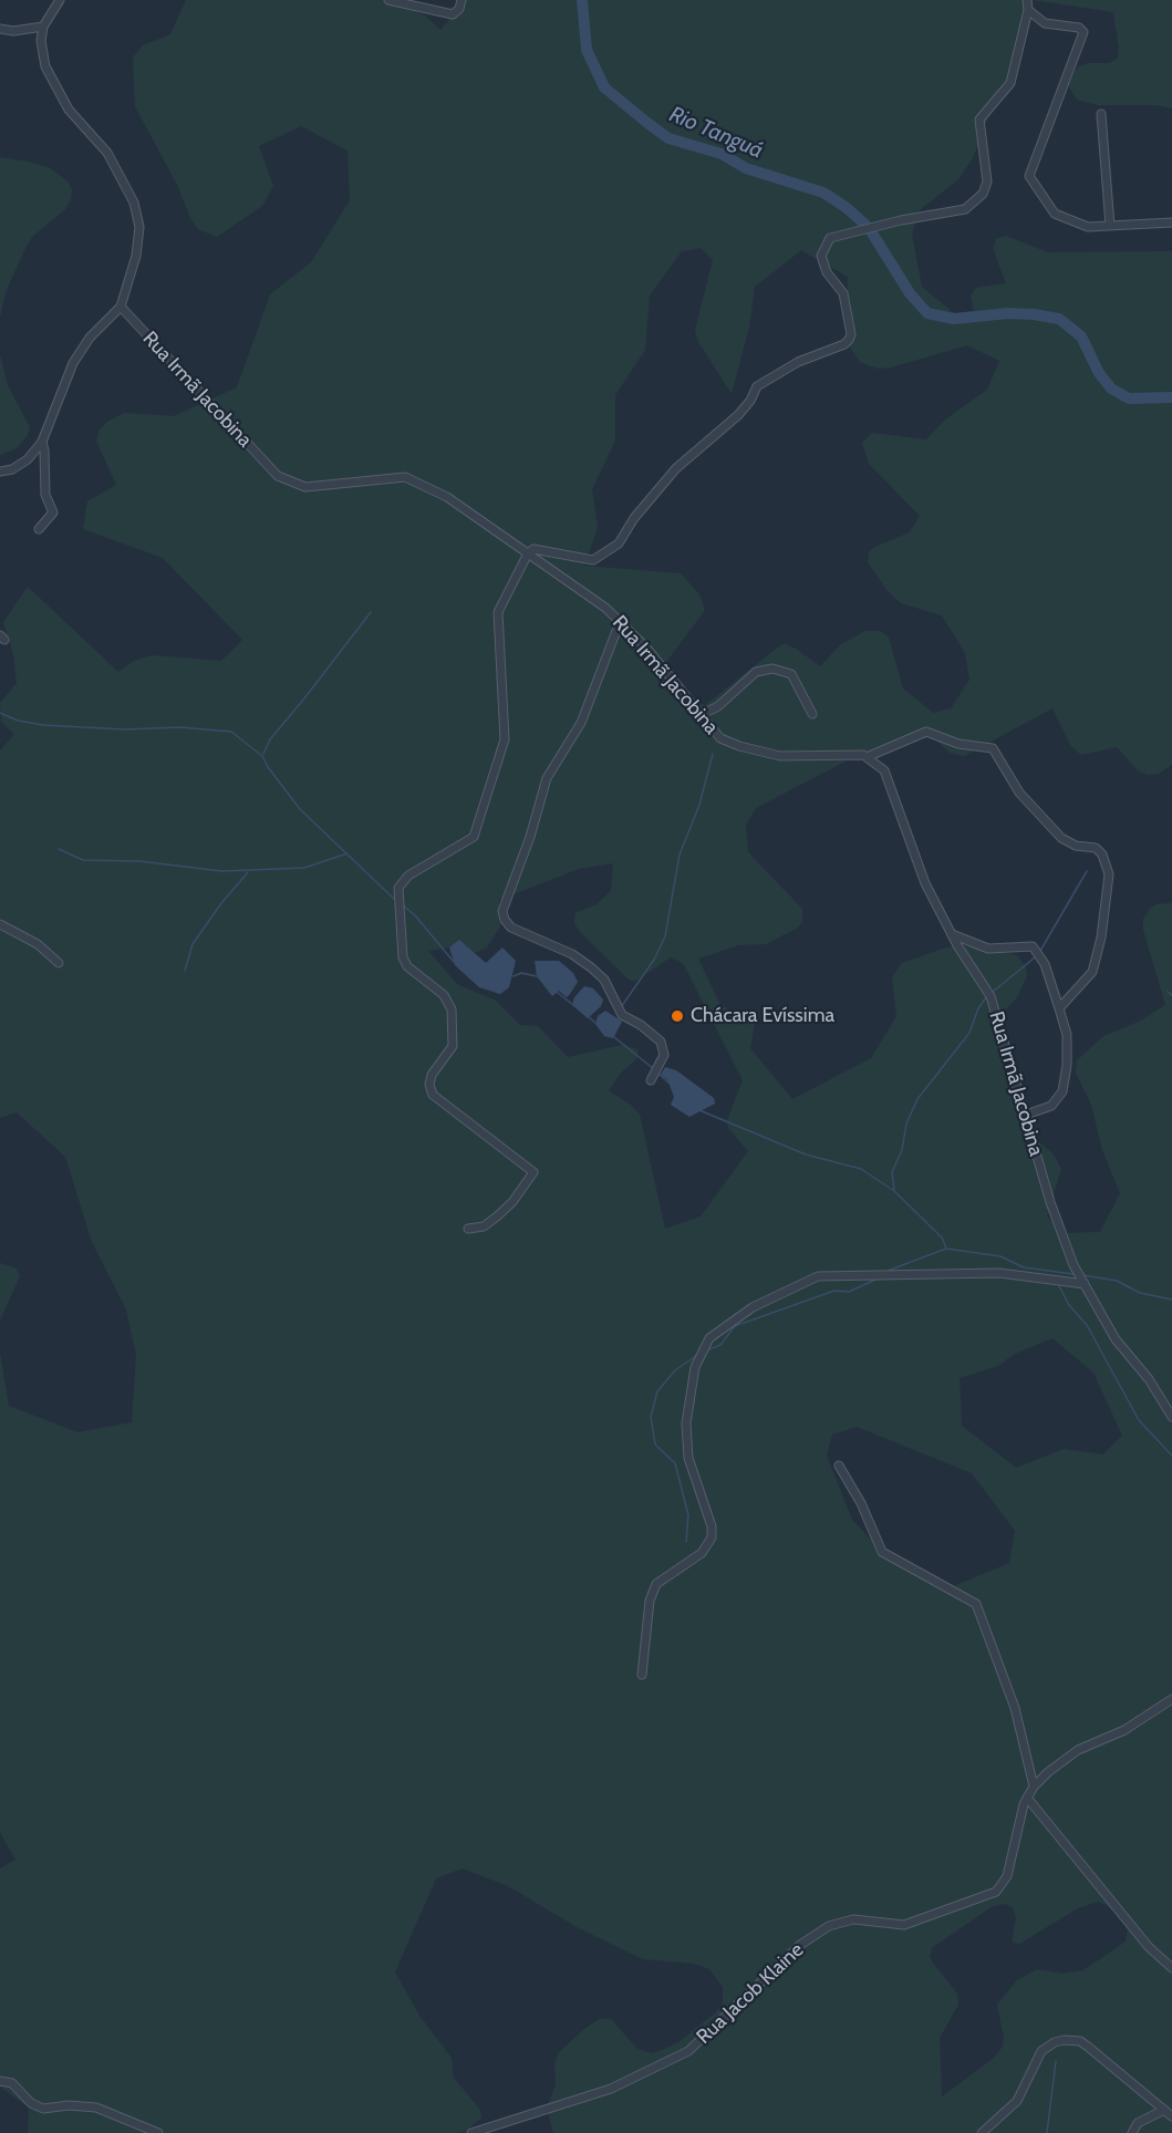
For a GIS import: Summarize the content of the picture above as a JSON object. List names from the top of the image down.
{
  "streets": {
    "street": ["Rua Irmã Jacobina", "Rua Jacob Klaine"]
  },
  "water": ["Rio Tanguá"],
  "places": ["Chácara Evíssima"]
}
